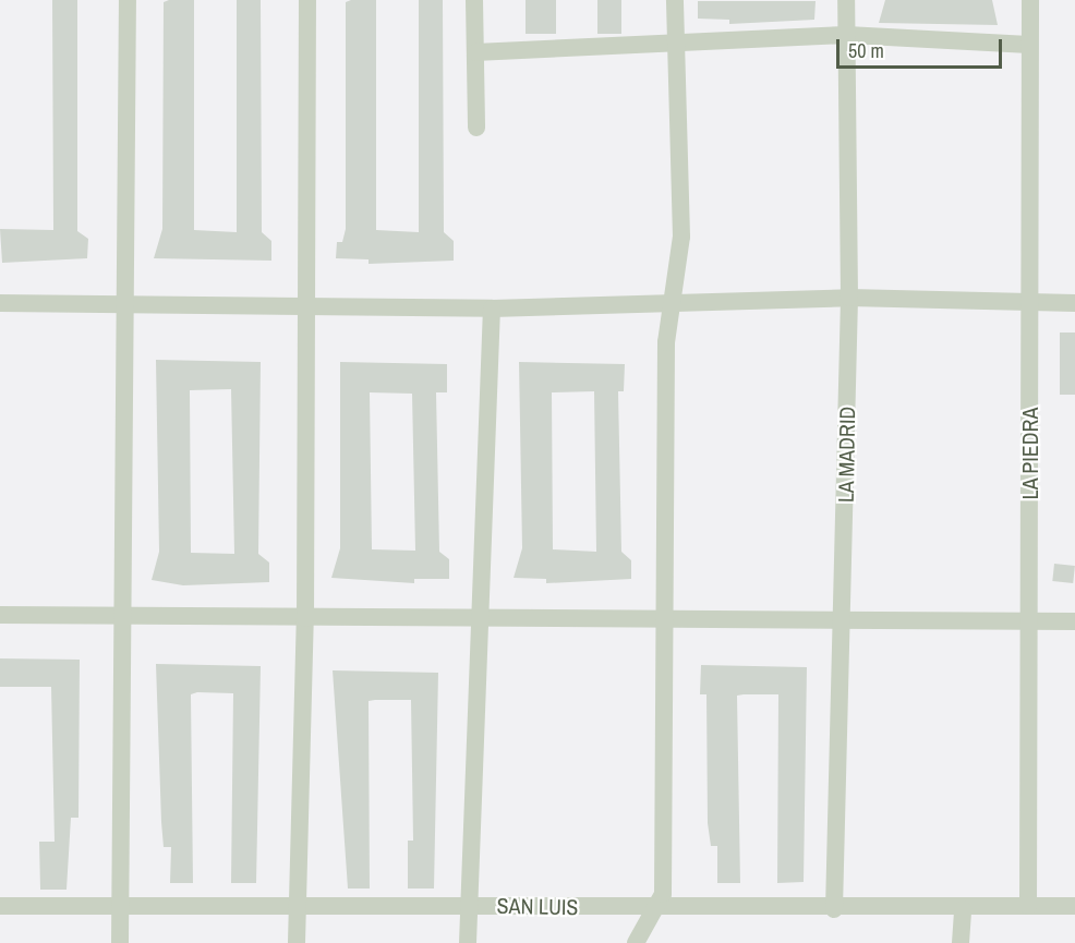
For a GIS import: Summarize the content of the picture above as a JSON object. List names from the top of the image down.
{
  "streets": {
    "street": ["LA PIEDRA", "LA MADRID", "SAN LUIS"]
  },
  "crossings": [
    ["LA PIEDRA", "SAN LUIS"],
    ["LA MADRID", "SAN LUIS"]
  ],
  "scale_bar": "50 m"
}
